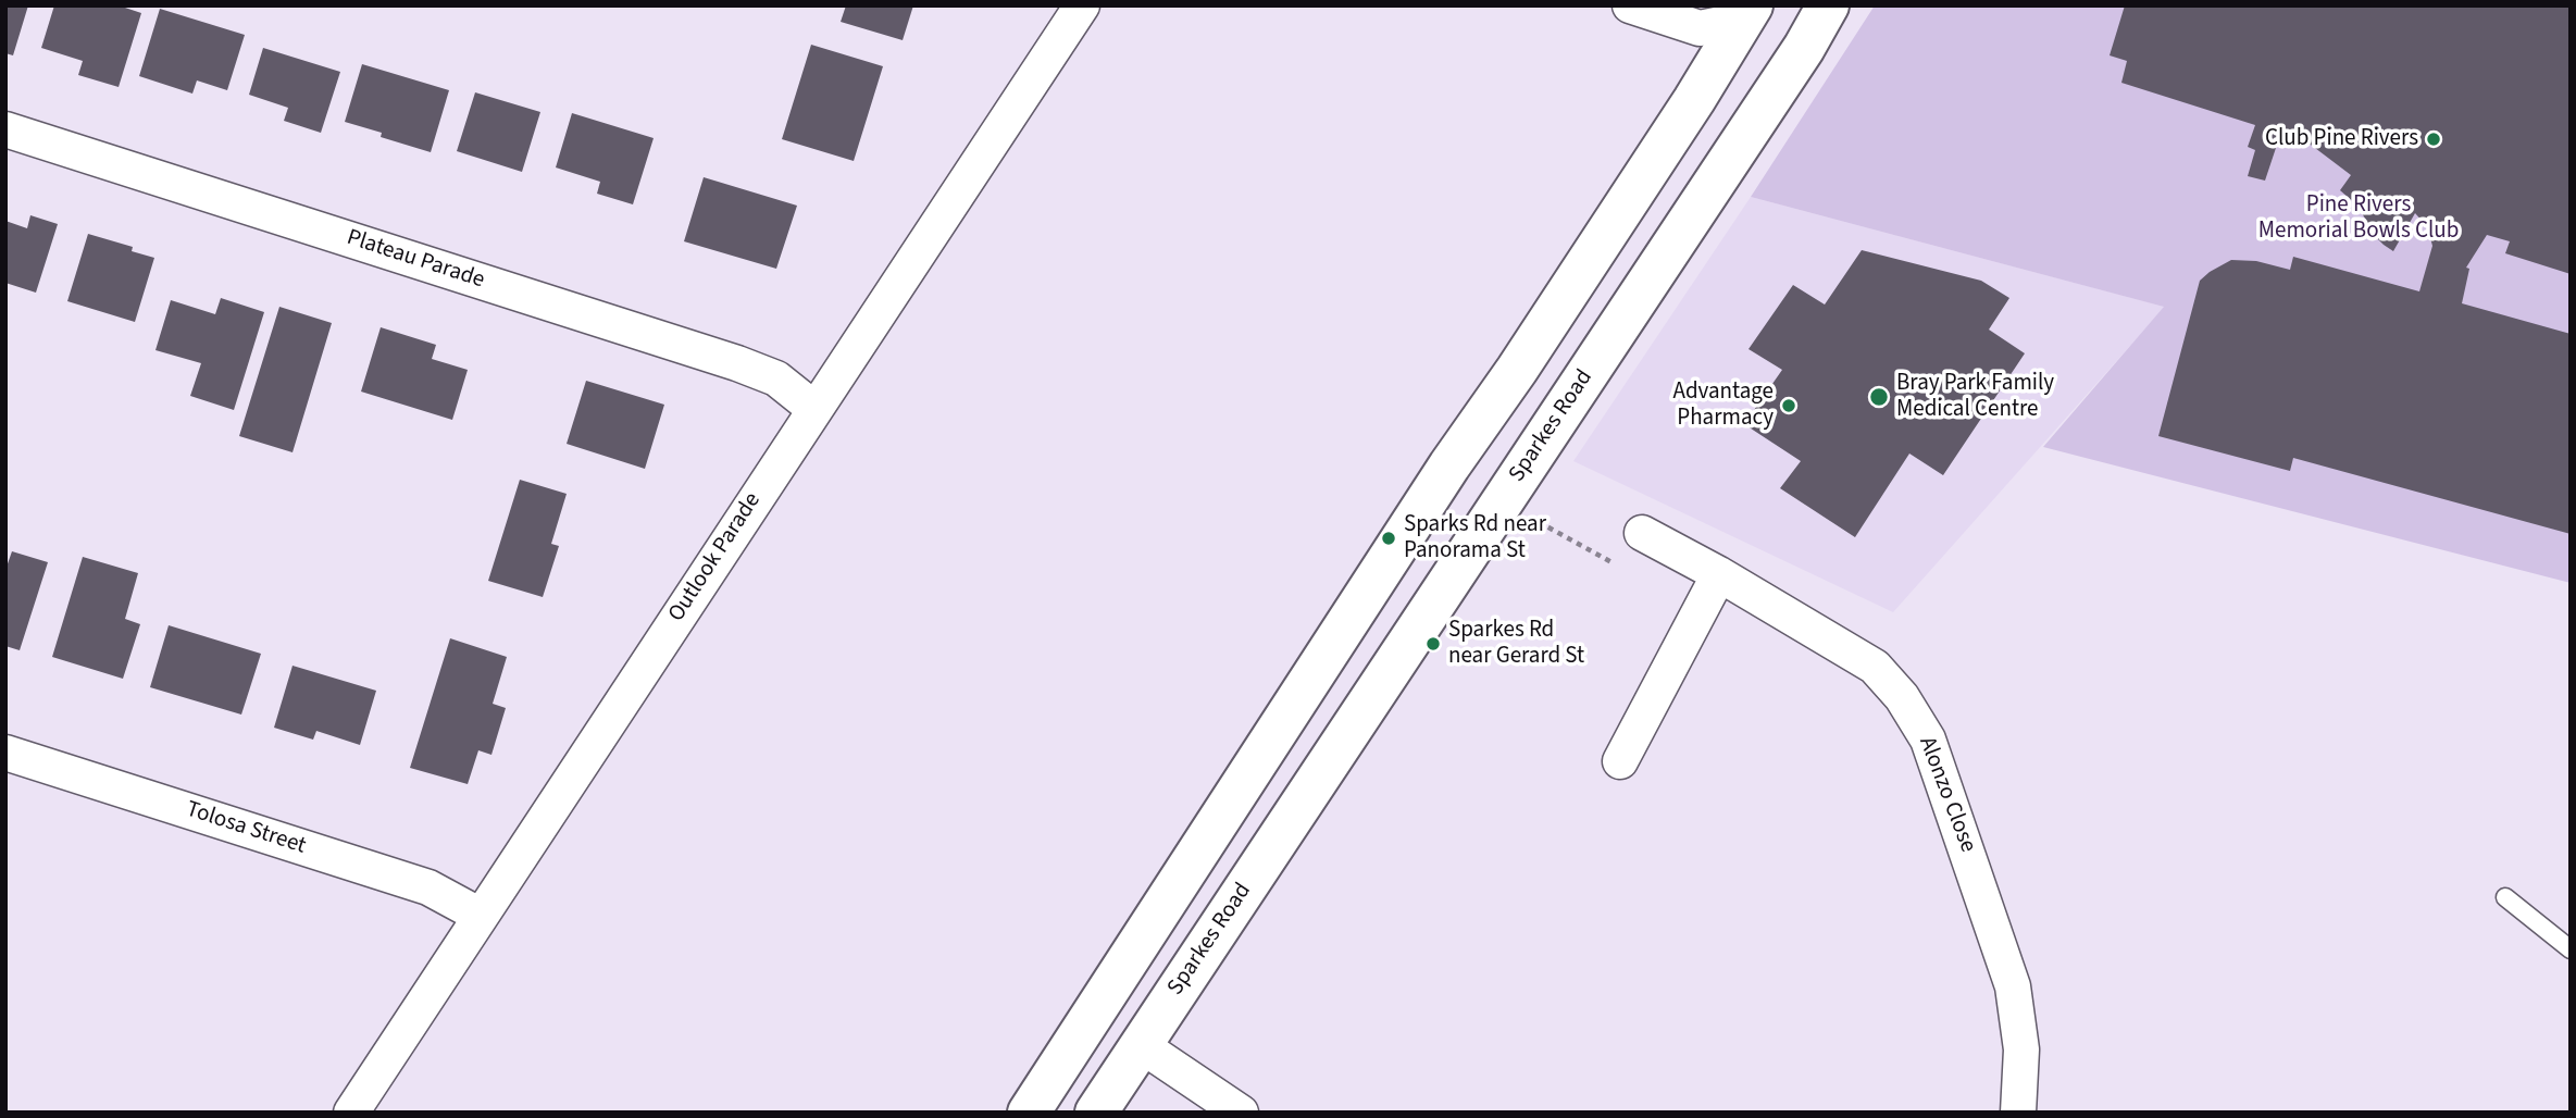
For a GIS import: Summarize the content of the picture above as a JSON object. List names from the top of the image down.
{
  "streets": {
    "street": [
      "Plateau Parade",
      "Sparkes Road",
      "Outlook Parade",
      "Alonzo Close",
      "Tolosa Street"
    ]
  },
  "crossings": [
    ["Plateau Parade", "Outlook Parade"],
    ["Outlook Parade", "Tolosa Street"]
  ],
  "parks": ["Pine Rivers Memorial Bowls Club"],
  "places": [
    "Club Pine Rivers",
    "Bray Park Family Medical Centre",
    "Advantage Pharmacy",
    "Sparks Rd near Panorama St",
    "Sparkes Rd near Gerard St"
  ]
}
